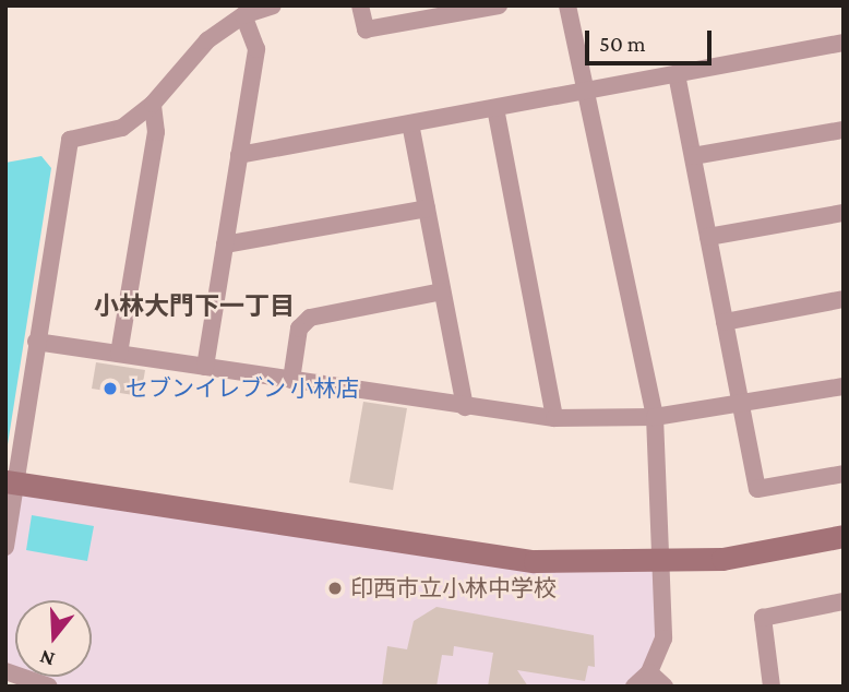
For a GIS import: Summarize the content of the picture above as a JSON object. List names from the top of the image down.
{
  "districts": ["小林大門下一丁目"],
  "places": ["セブンイレブン 小林店", "印西市立小林中学校"],
  "scale_bar": "50 m",
  "north": "bottom"
}
